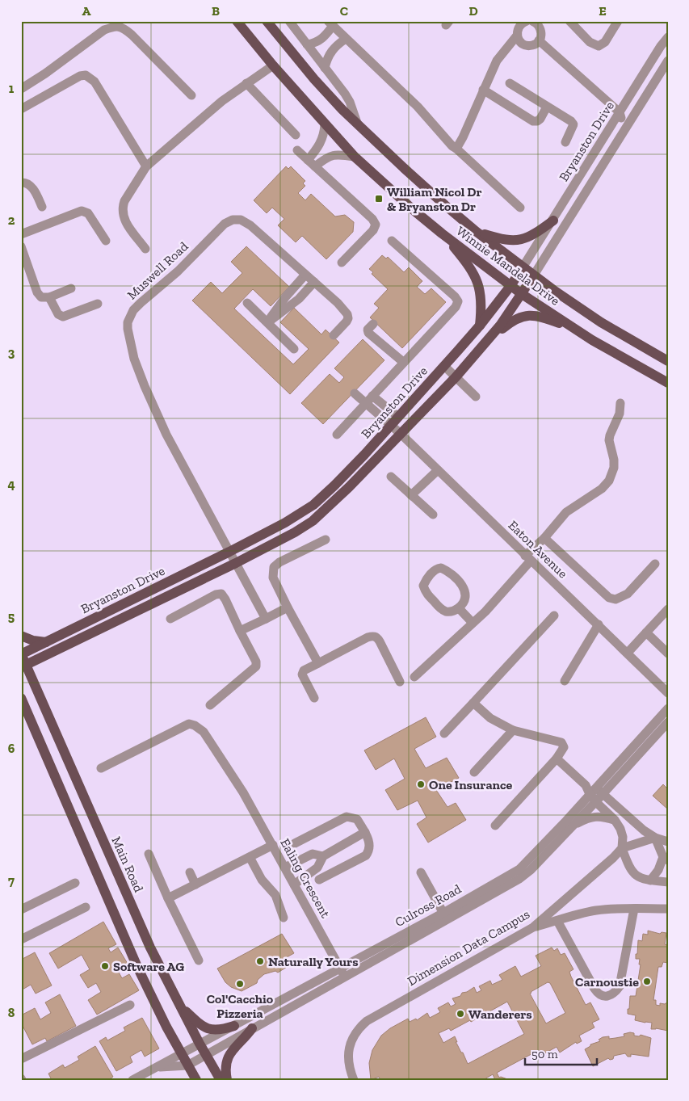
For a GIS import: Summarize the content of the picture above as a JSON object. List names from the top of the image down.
{
  "streets": {
    "main road": ["Bryanston Drive", "Winnie Mandela Drive", "Main Road"],
    "street": [
      "Muswell Road",
      "Eaton Avenue",
      "Ealing Crescent",
      "Culross Road",
      "Dimension Data Campus"
    ]
  },
  "crossings": [
    ["Bryanston Drive", "Winnie Mandela Drive"],
    ["Bryanston Drive", "Muswell Road"],
    ["Bryanston Drive", "Eaton Avenue"],
    ["Bryanston Drive", "Main Road"],
    ["Main Road", "Culross Road"],
    ["Ealing Crescent", "Culross Road"]
  ],
  "places": {
    "transit": ["William Nicol Dr & Bryanston Dr"],
    "other": [
      "One Insurance",
      "Naturally Yours",
      "Software AG",
      "Carnoustie",
      "Col'Cacchio Pizzeria",
      "Wanderers"
    ]
  },
  "scale_bar": "50 m",
  "grid": {
    "columns": [
      "A",
      "B",
      "C",
      "D",
      "E"
    ],
    "rows": [
      "1",
      "2",
      "3",
      "4",
      "5",
      "6",
      "7",
      "8"
    ]
  }
}
